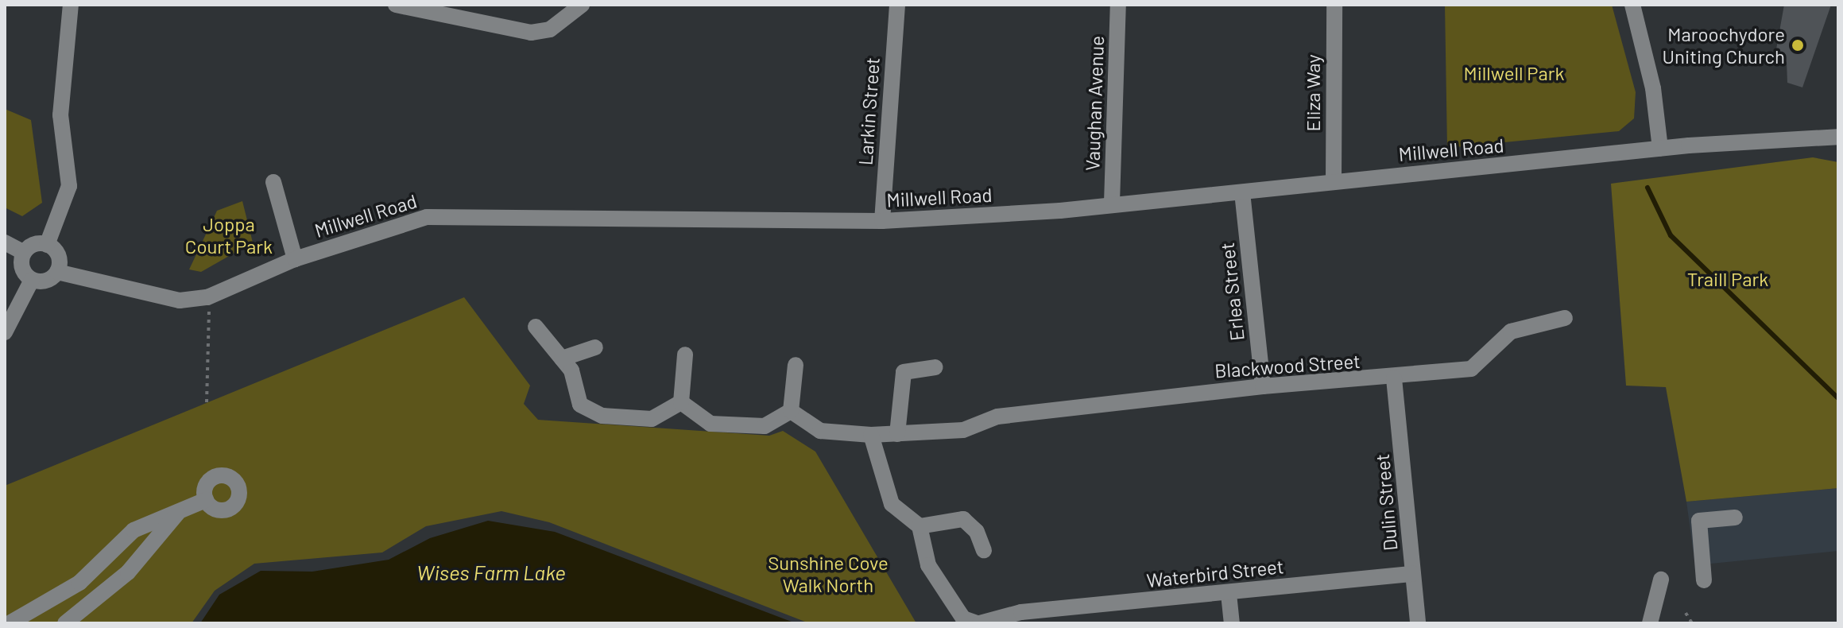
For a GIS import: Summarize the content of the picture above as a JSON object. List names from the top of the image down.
{
  "streets": {
    "street": [
      "Eliza Way",
      "Vaughan Avenue",
      "Larkin Street",
      "Millwell Road",
      "Erlea Street",
      "Blackwood Street",
      "Dulin Street",
      "Waterbird Street"
    ]
  },
  "crossings": [
    ["Eliza Way", "Millwell Road"],
    ["Vaughan Avenue", "Millwell Road"],
    ["Larkin Street", "Millwell Road"],
    ["Millwell Road", "Erlea Street"],
    ["Erlea Street", "Blackwood Street"],
    ["Blackwood Street", "Dulin Street"],
    ["Dulin Street", "Waterbird Street"]
  ],
  "water": ["Wises Farm Lake"],
  "parks": [
    "Millwell Park",
    "Joppa Court Park",
    "Traill Park",
    "Sunshine Cove Walk North"
  ],
  "places": ["Maroochydore Uniting Church"]
}
